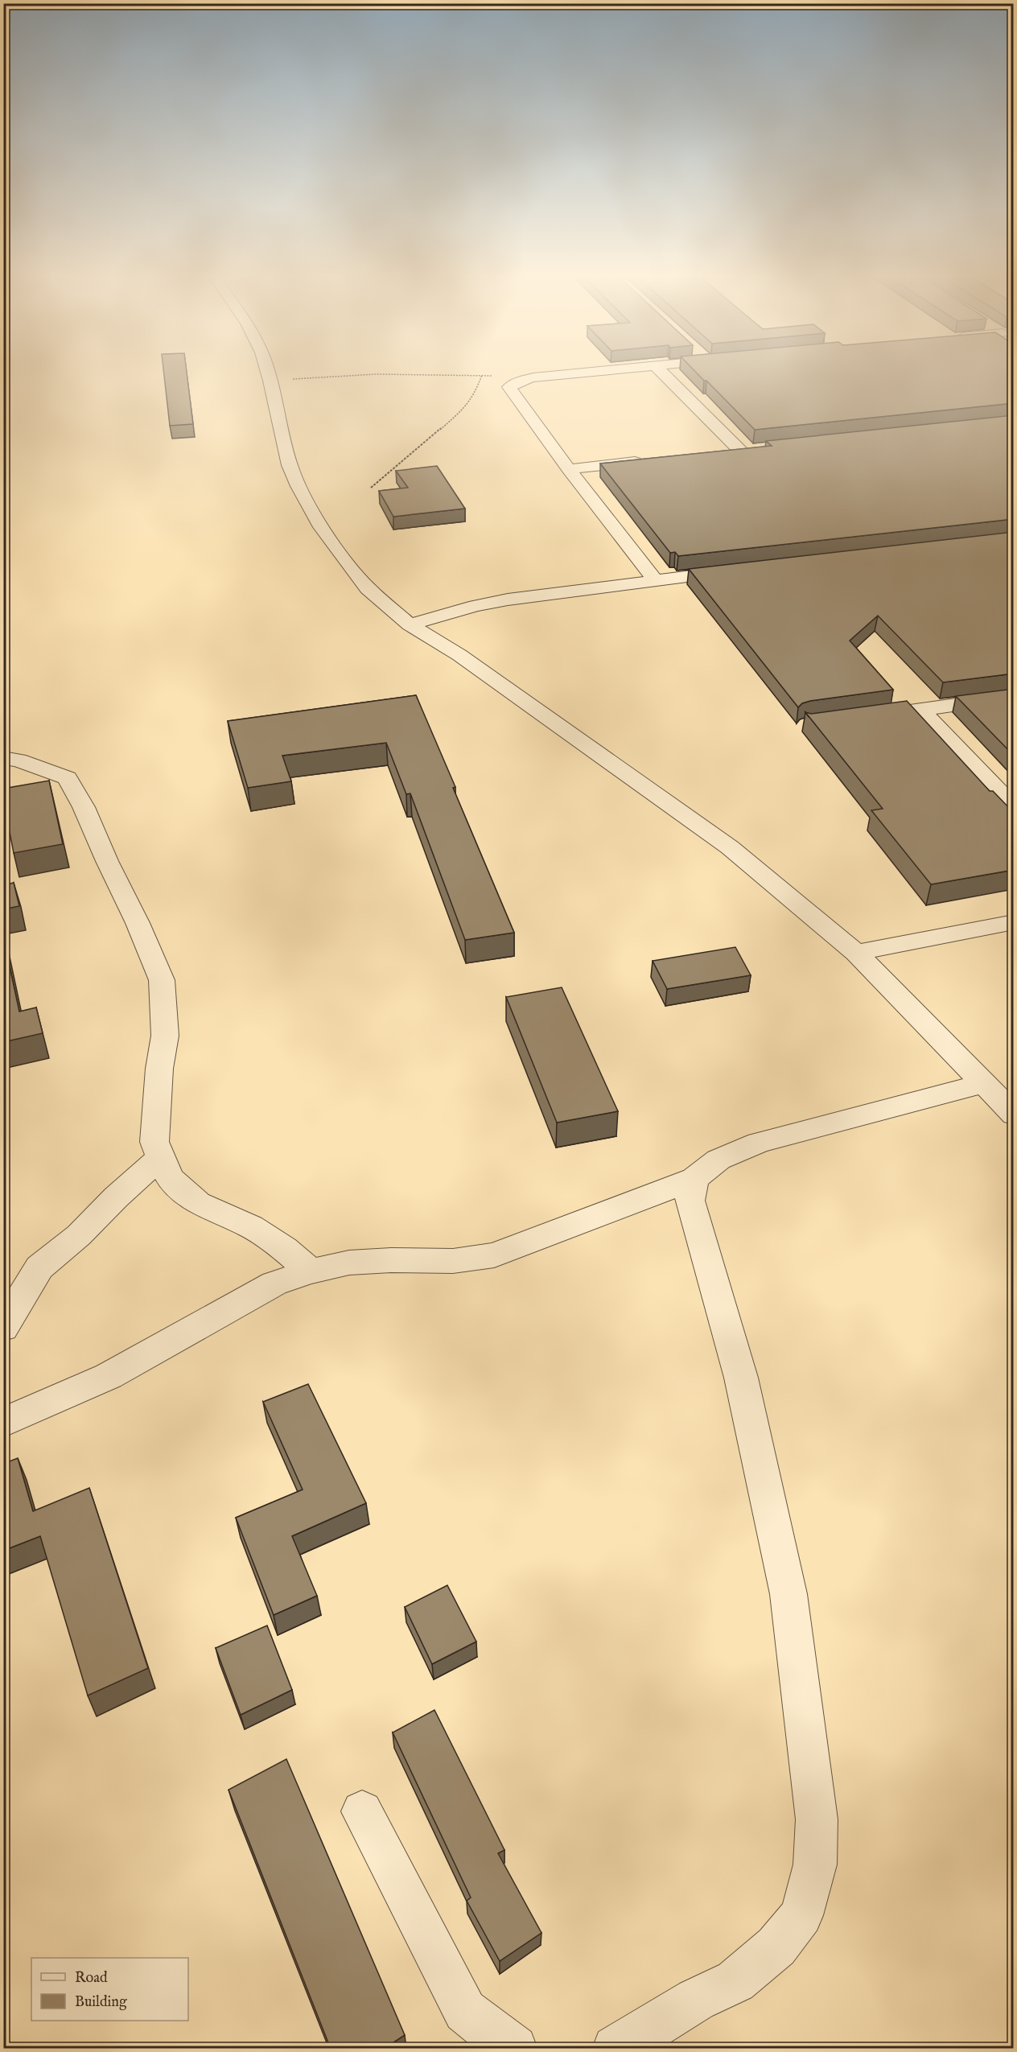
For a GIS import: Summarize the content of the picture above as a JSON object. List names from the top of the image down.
{
  "legend": ["Road", "Building"]
}
